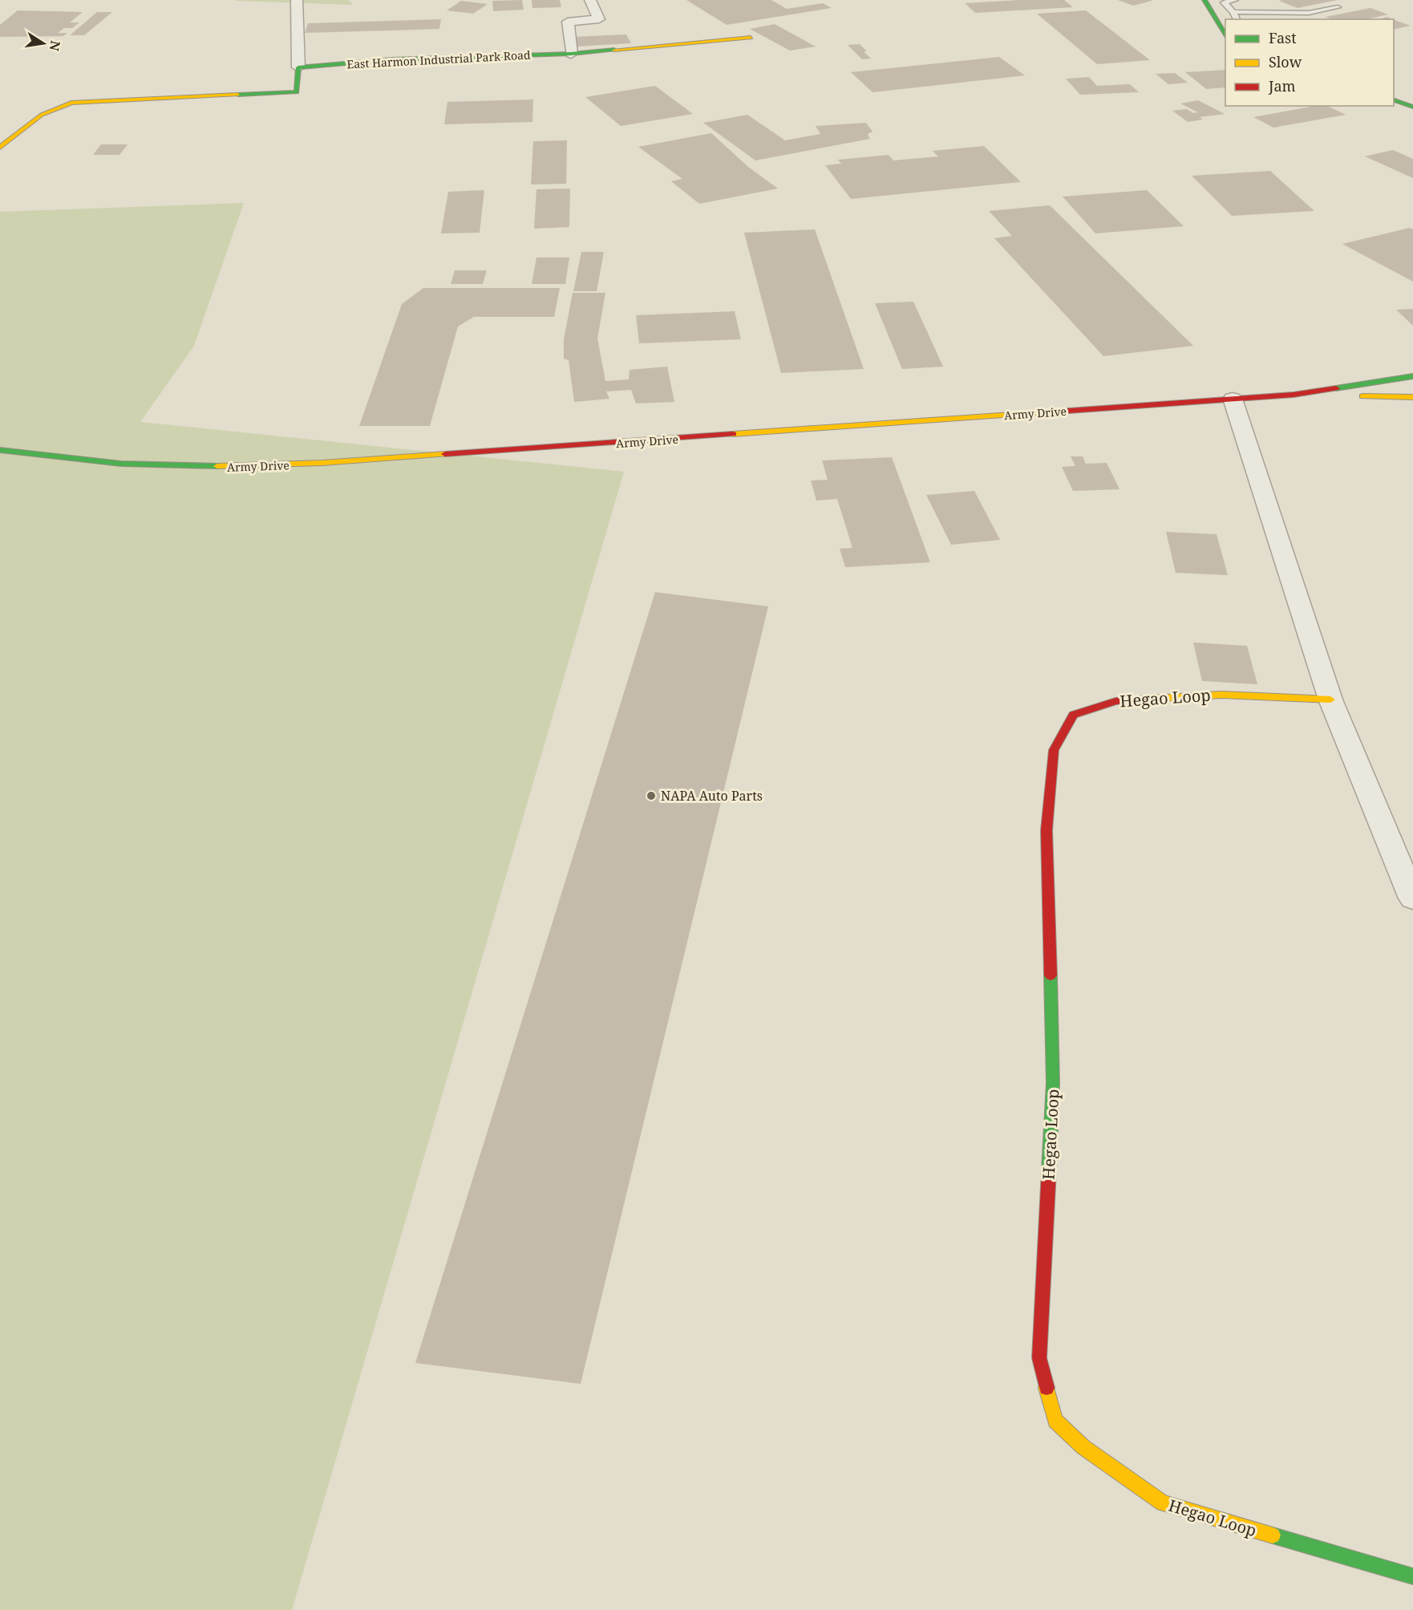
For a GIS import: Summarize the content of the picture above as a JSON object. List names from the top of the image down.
{
  "streets": {
    "street": ["East Harmon Industrial Park Road", "Army Drive", "Hegao Loop"]
  },
  "places": ["NAPA Auto Parts"],
  "legend": ["Fast", "Slow", "Jam"],
  "north": "right"
}
